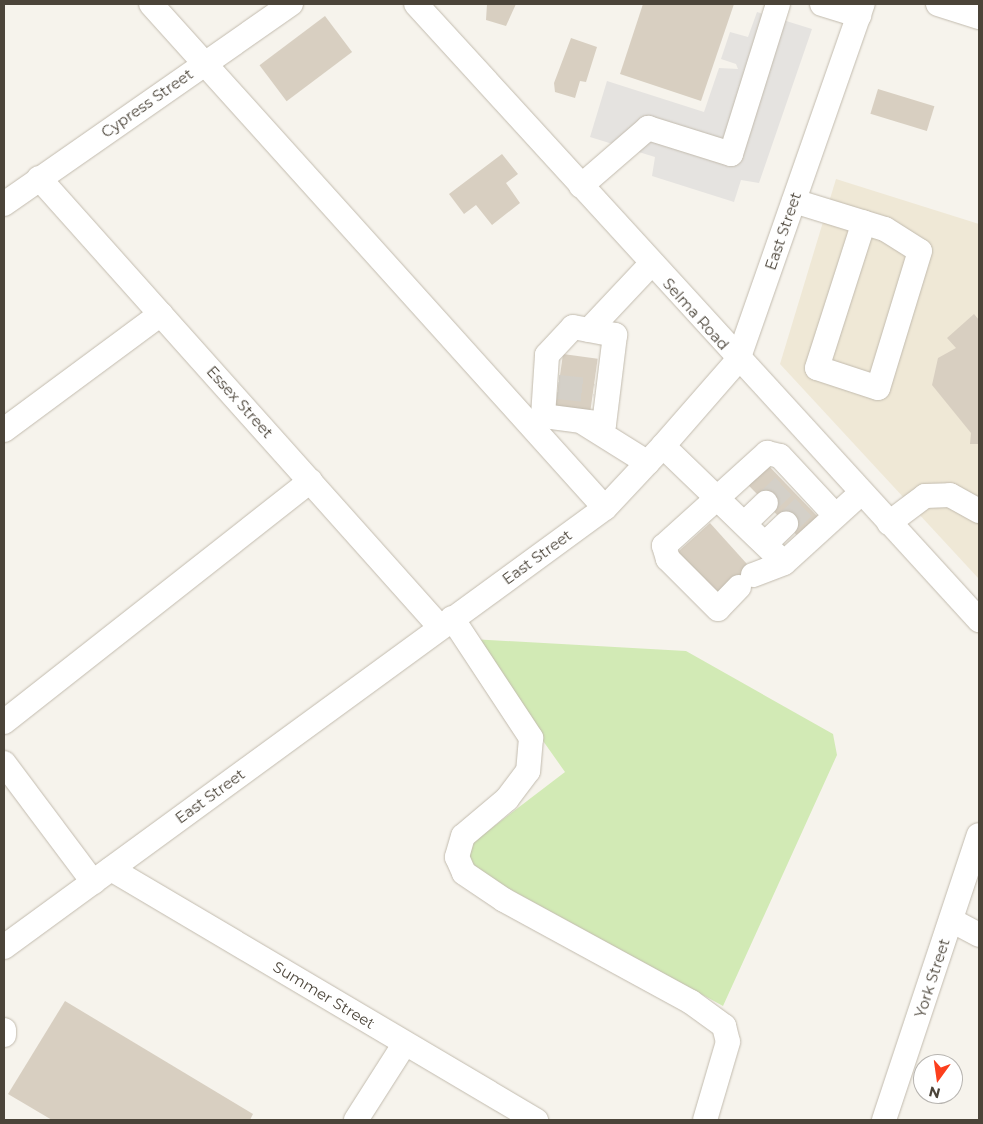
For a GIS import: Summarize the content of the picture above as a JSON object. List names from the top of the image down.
{
  "streets": {
    "street": [
      "Cypress Street",
      "East Street",
      "Selma Road",
      "Essex Street",
      "York Street",
      "Summer Street"
    ]
  },
  "crossings": [
    ["Cypress Street", "Essex Street"],
    ["East Street", "Selma Road"],
    ["East Street", "Essex Street"],
    ["East Street", "Summer Street"]
  ],
  "north": "bottom"
}
